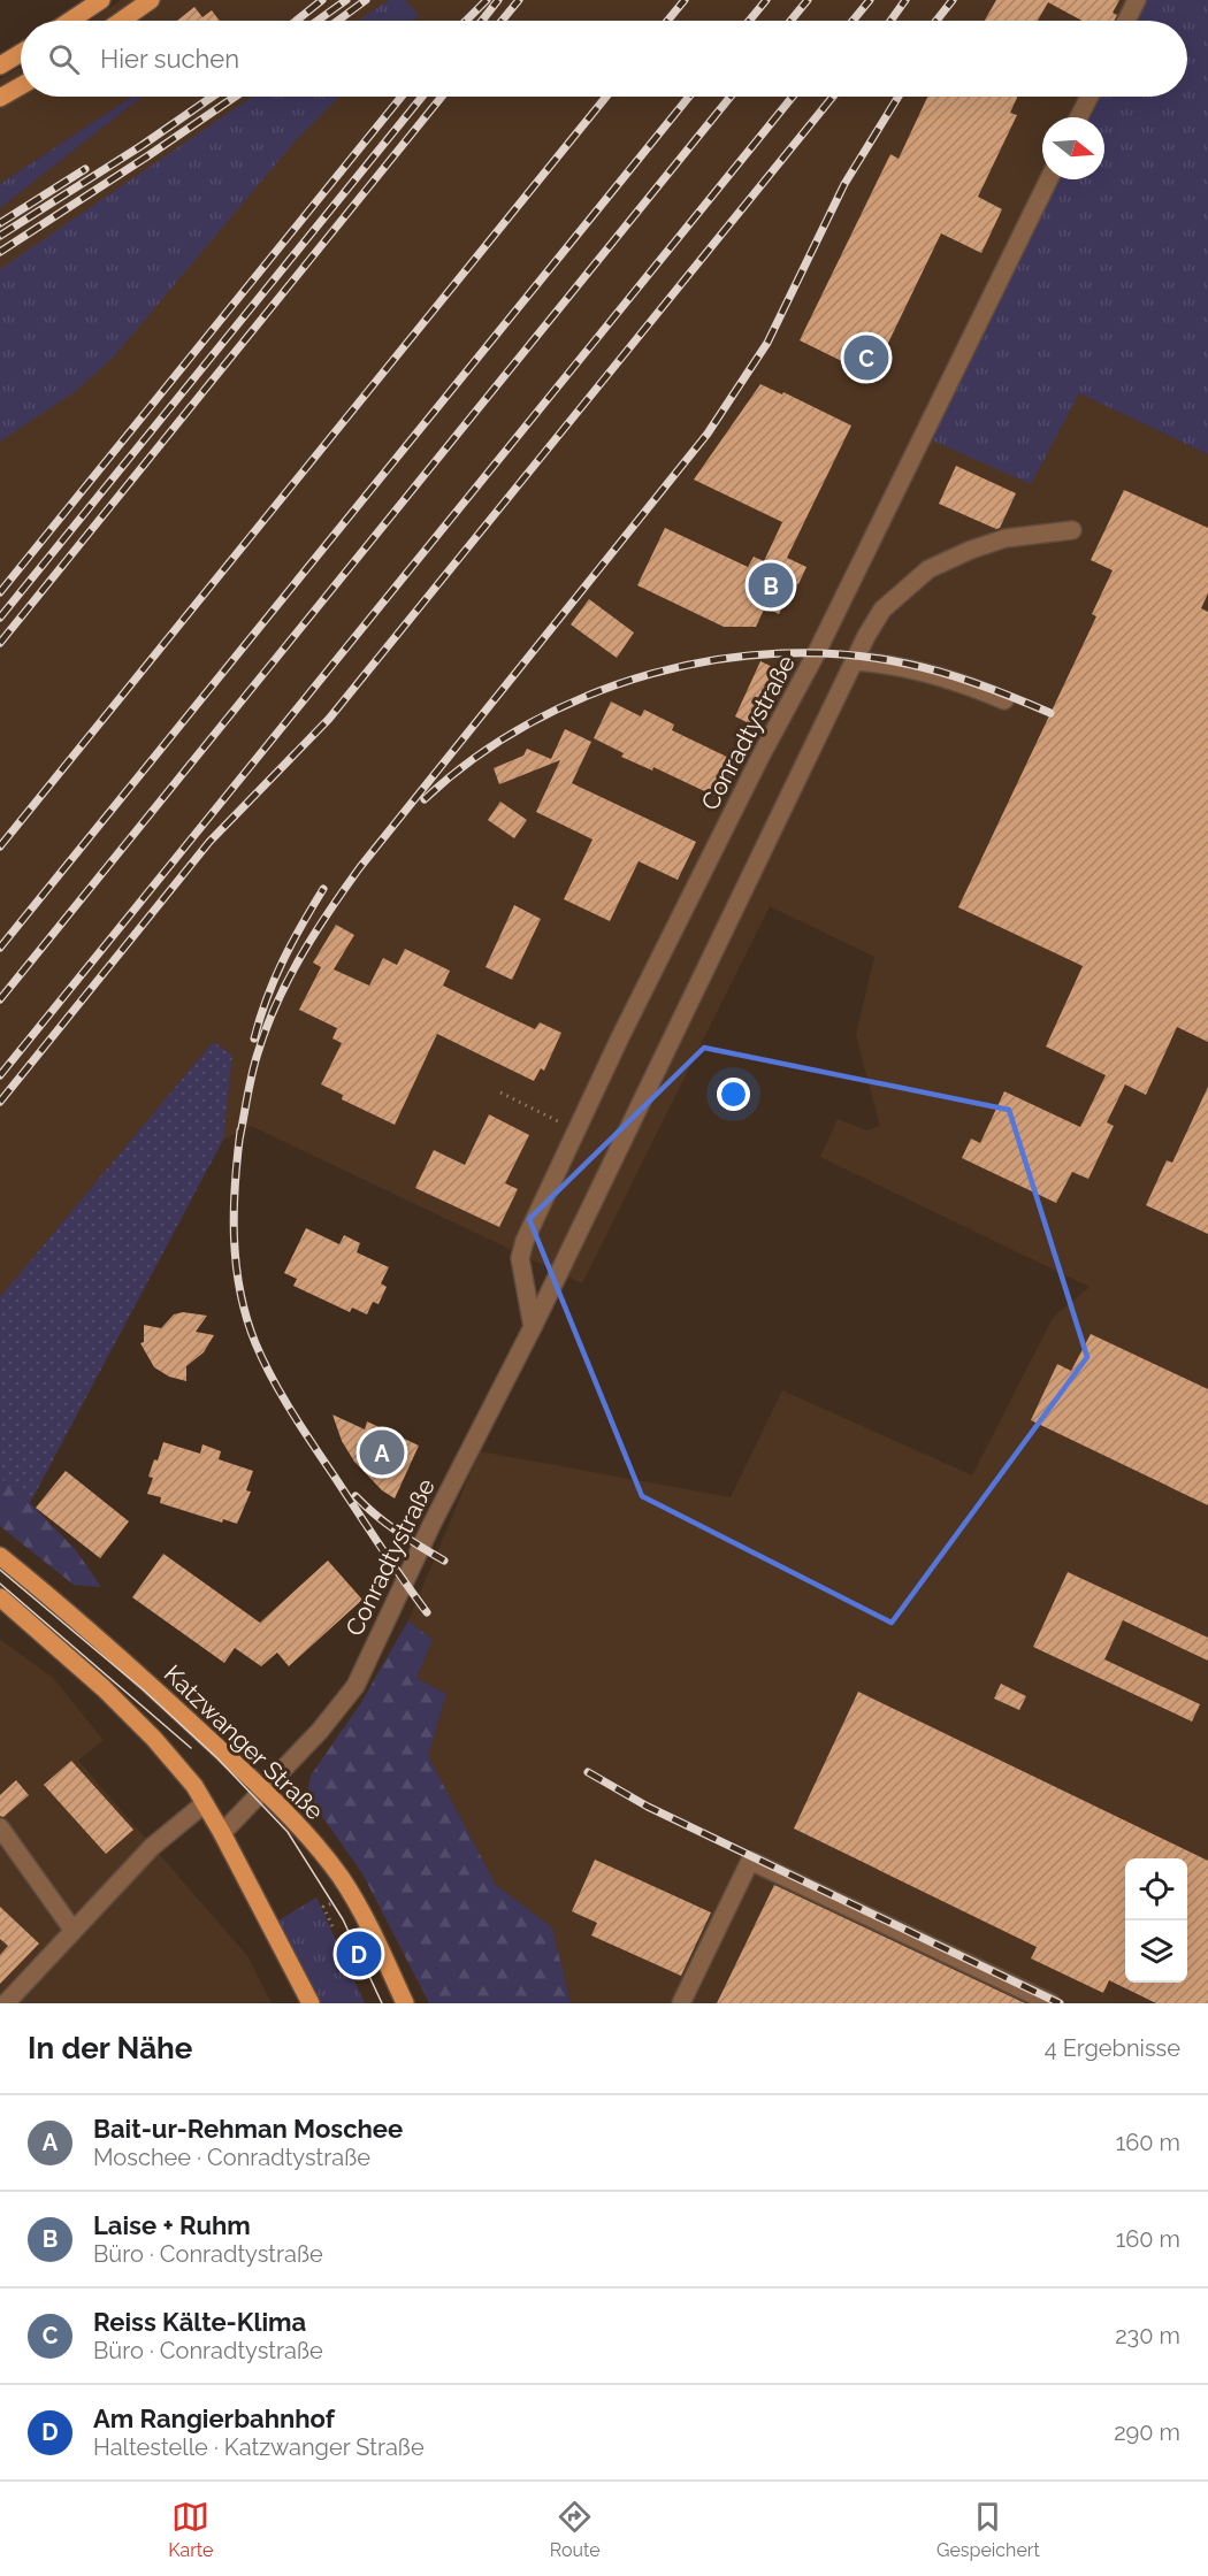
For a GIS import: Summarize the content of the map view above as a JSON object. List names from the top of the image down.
{
  "streets": {
    "main road": ["Katzwanger Straße"],
    "street": ["Conradtystraße"]
  },
  "crossings": [
    ["Conradtystraße", "Katzwanger Straße"]
  ],
  "north": "right",
  "page": {
    "search": "Hier suchen",
    "pins": [
      "C",
      "B",
      "A",
      "D"
    ],
    "heading": ["In der Nähe", "4 Ergebnisse"],
    "list": [
      {
        "mark": "A",
        "name": "Bait-ur-Rehman Moschee",
        "note": "Moschee · Conradtystraße",
        "value": "160 m"
      },
      {
        "mark": "B",
        "name": "Laise + Ruhm",
        "note": "Büro · Conradtystraße",
        "value": "160 m"
      },
      {
        "mark": "C",
        "name": "Reiss Kälte-Klima",
        "note": "Büro · Conradtystraße",
        "value": "230 m"
      },
      {
        "mark": "D",
        "name": "Am Rangierbahnhof",
        "note": "Haltestelle · Katzwanger Straße",
        "value": "290 m"
      }
    ],
    "nav": ["Karte", "Route", "Gespeichert"]
  }
}
